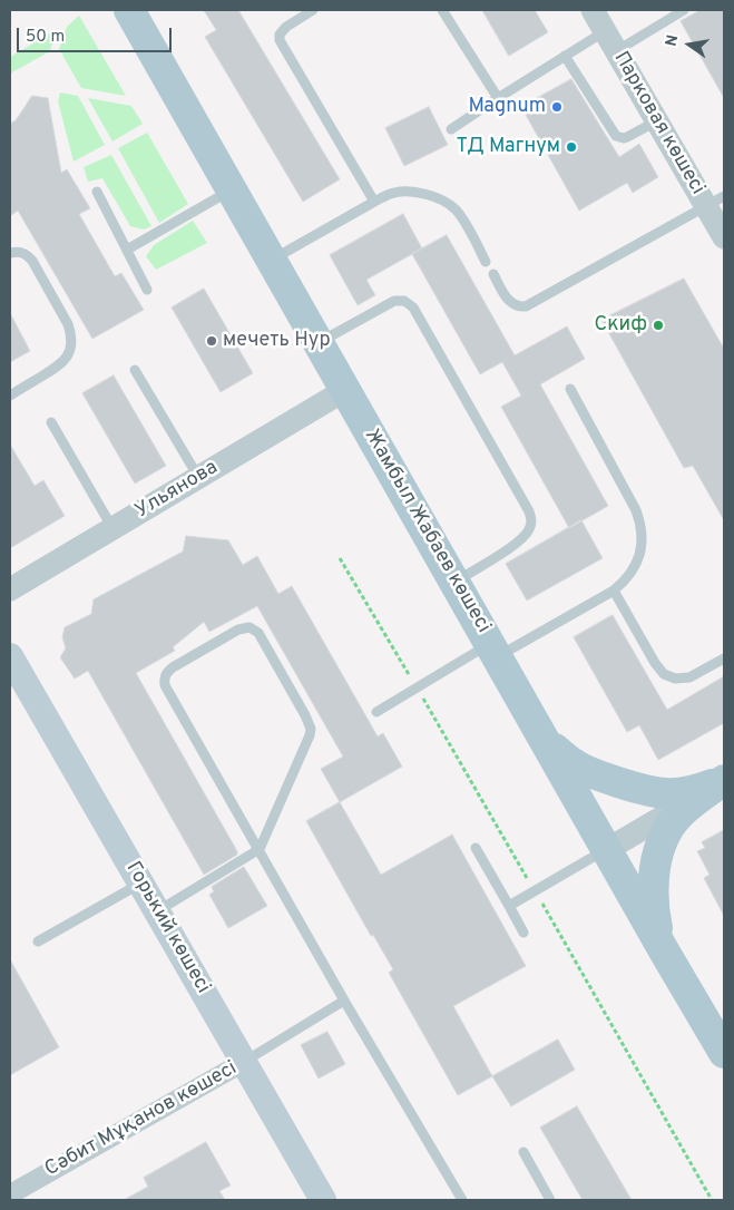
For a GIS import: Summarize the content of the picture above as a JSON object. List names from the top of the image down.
{
  "streets": {
    "main road": ["Жамбыл Жабаев көшесі", "Горький көшесі"],
    "street": ["Парковая көшесі", "Ульянова", "Сәбит Мұқанов көшесі"]
  },
  "crossings": [
    ["Ульянова", "Жамбыл Жабаев көшесі"],
    ["Горький көшесі", "Сәбит Мұқанов көшесі"]
  ],
  "places": [
    "Magnum",
    "ТД Магнум",
    "Скиф",
    "мечеть Нур"
  ],
  "scale_bar": "50 m",
  "north": "left"
}
